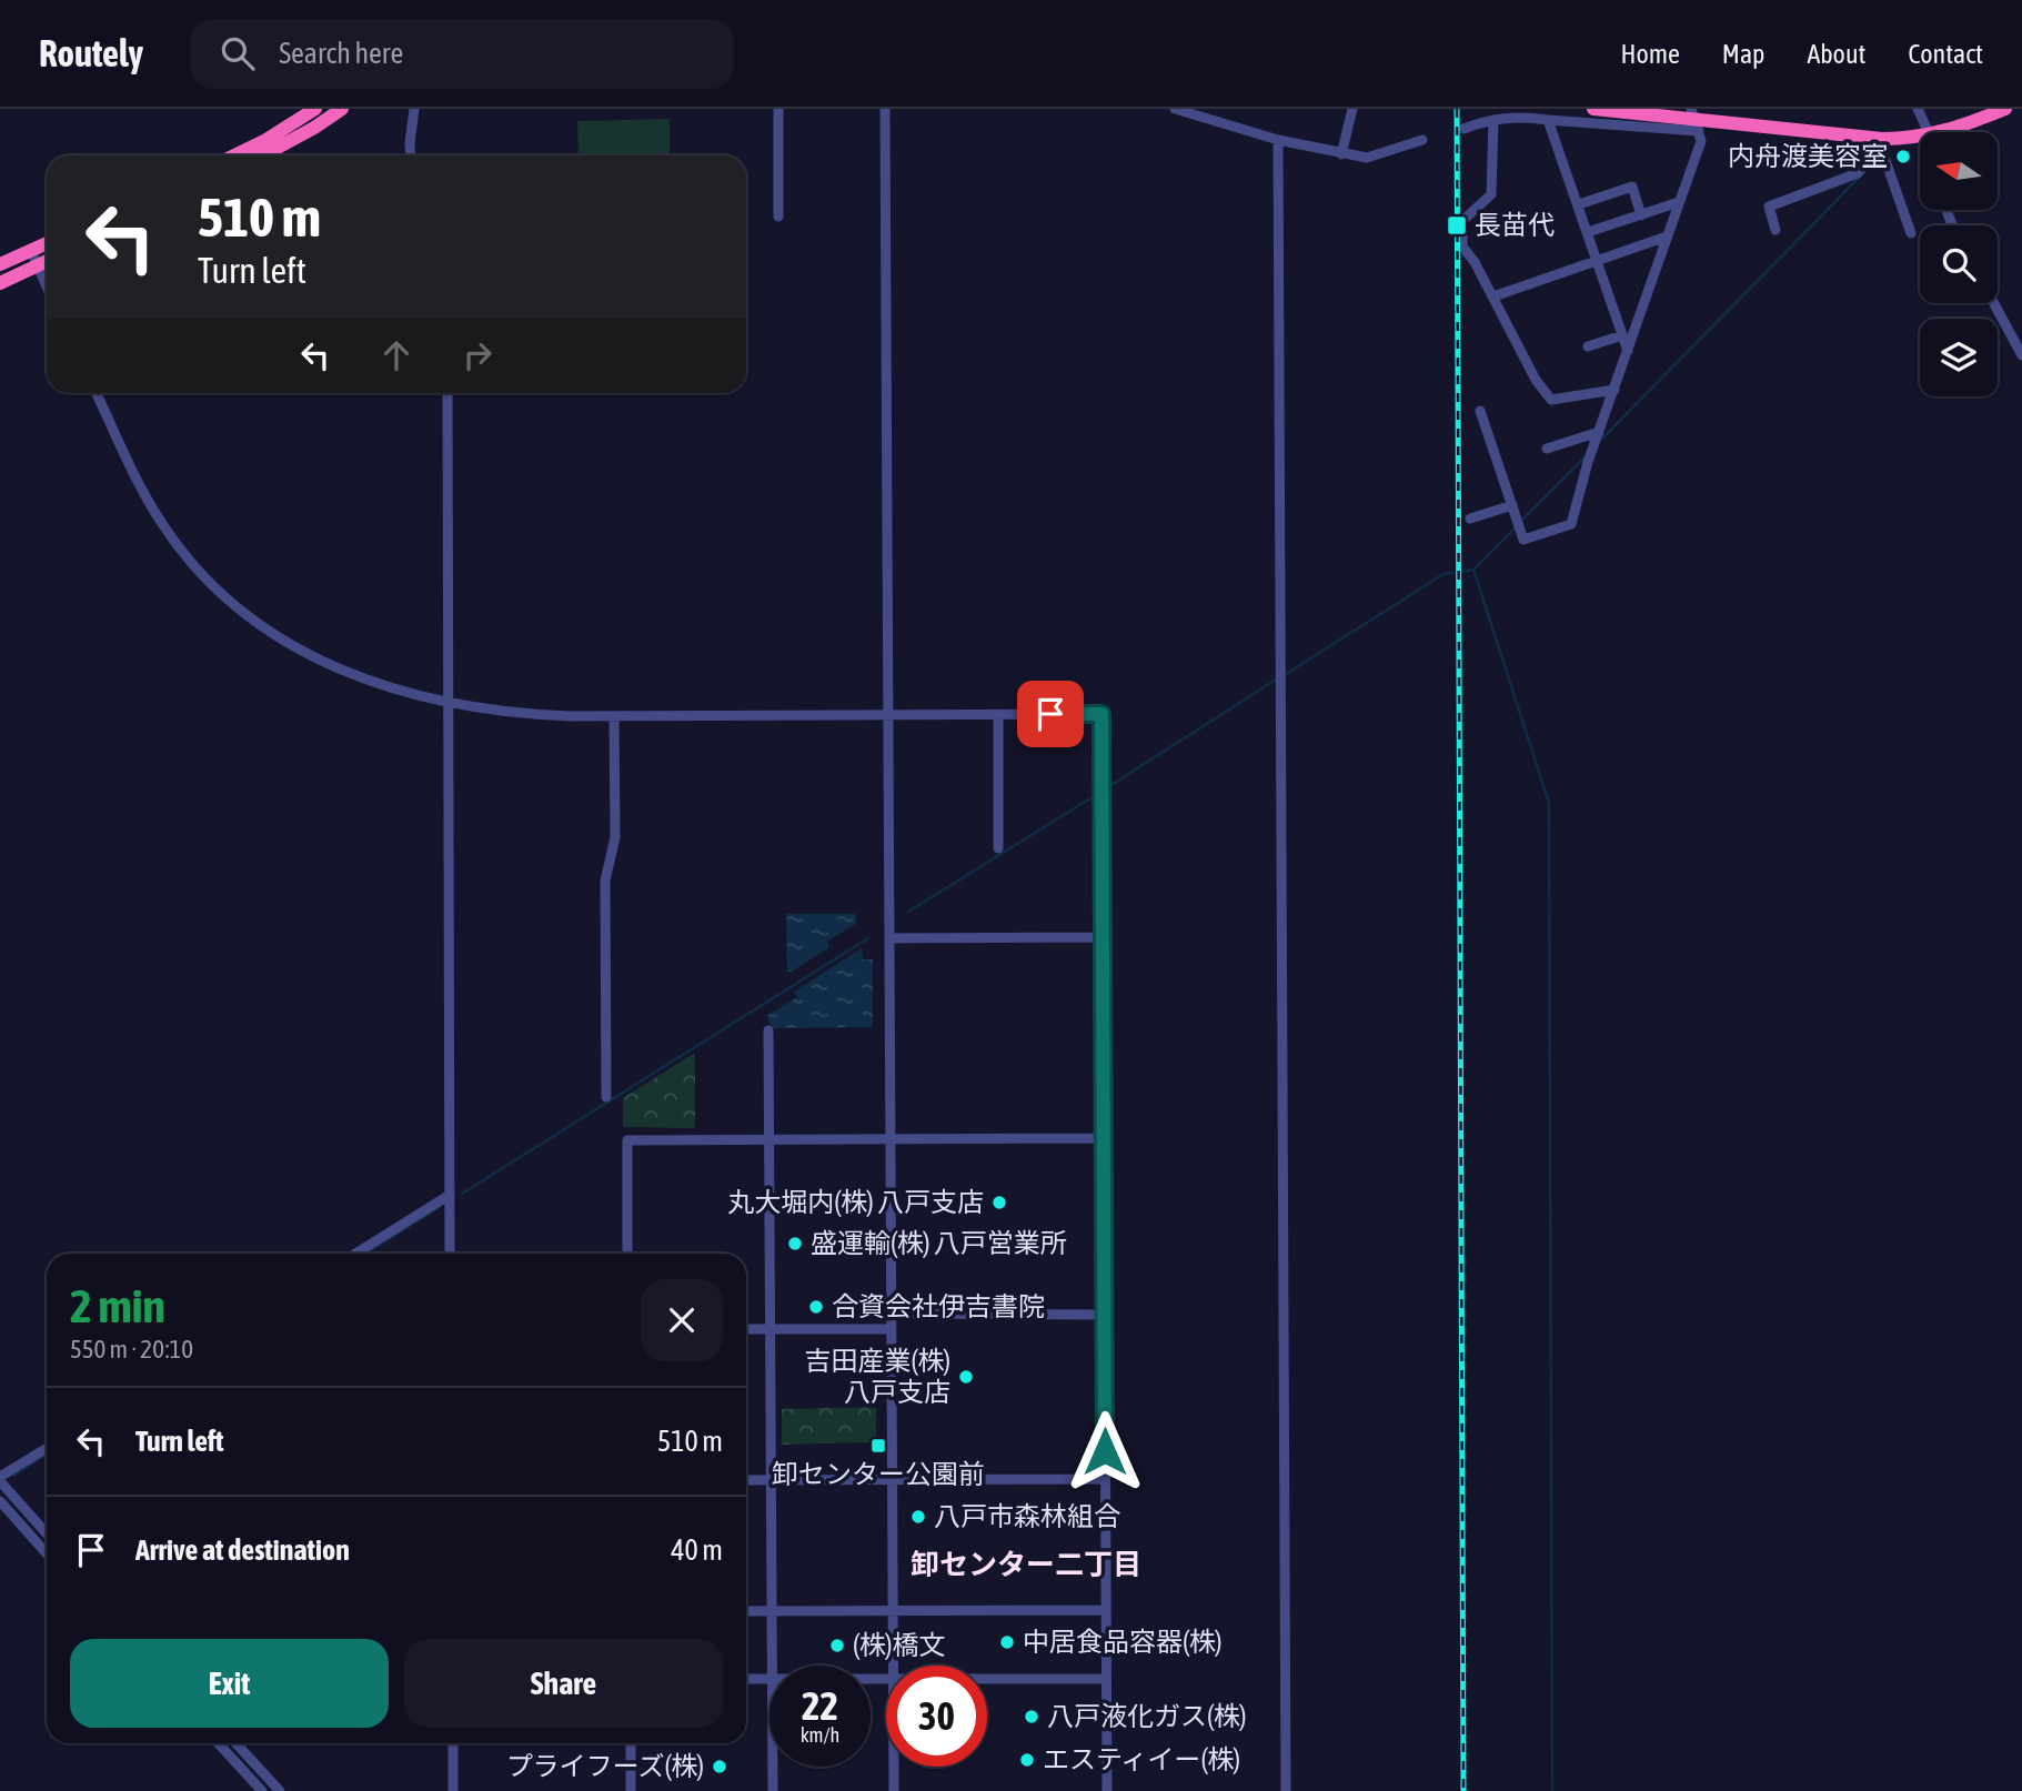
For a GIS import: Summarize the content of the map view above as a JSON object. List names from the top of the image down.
{
  "districts": ["卸センター二丁目"],
  "places": {
    "other": [
      "内舟渡美容室",
      "丸大堀内(株) 八戸支店",
      "盛運輸(株) 八戸営業所",
      "合資会社伊吉書院",
      "吉田産業(株) 八戸支店",
      "八戸市森林組合",
      "中居食品容器(株)",
      "(株)橋文",
      "八戸液化ガス(株)",
      "エスティイー(株)",
      "プライフーズ(株)"
    ],
    "transit": ["長苗代", "卸センター公園前"]
  },
  "north": "left",
  "page": {
    "header": "Routely",
    "search": "Search here",
    "nav": [
      "Home",
      "Map",
      "About",
      "Contact"
    ],
    "turn": ["510 m", "Turn left"],
    "heading": ["2 min", "550 m · 20:10"],
    "list": [
      {
        "name": "Turn left",
        "value": "510 m"
      },
      {
        "name": "Arrive at destination",
        "value": "40 m"
      }
    ],
    "buttons": ["Exit", "Share"],
    "speed": "22 km/h",
    "limit": "30"
  }
}
